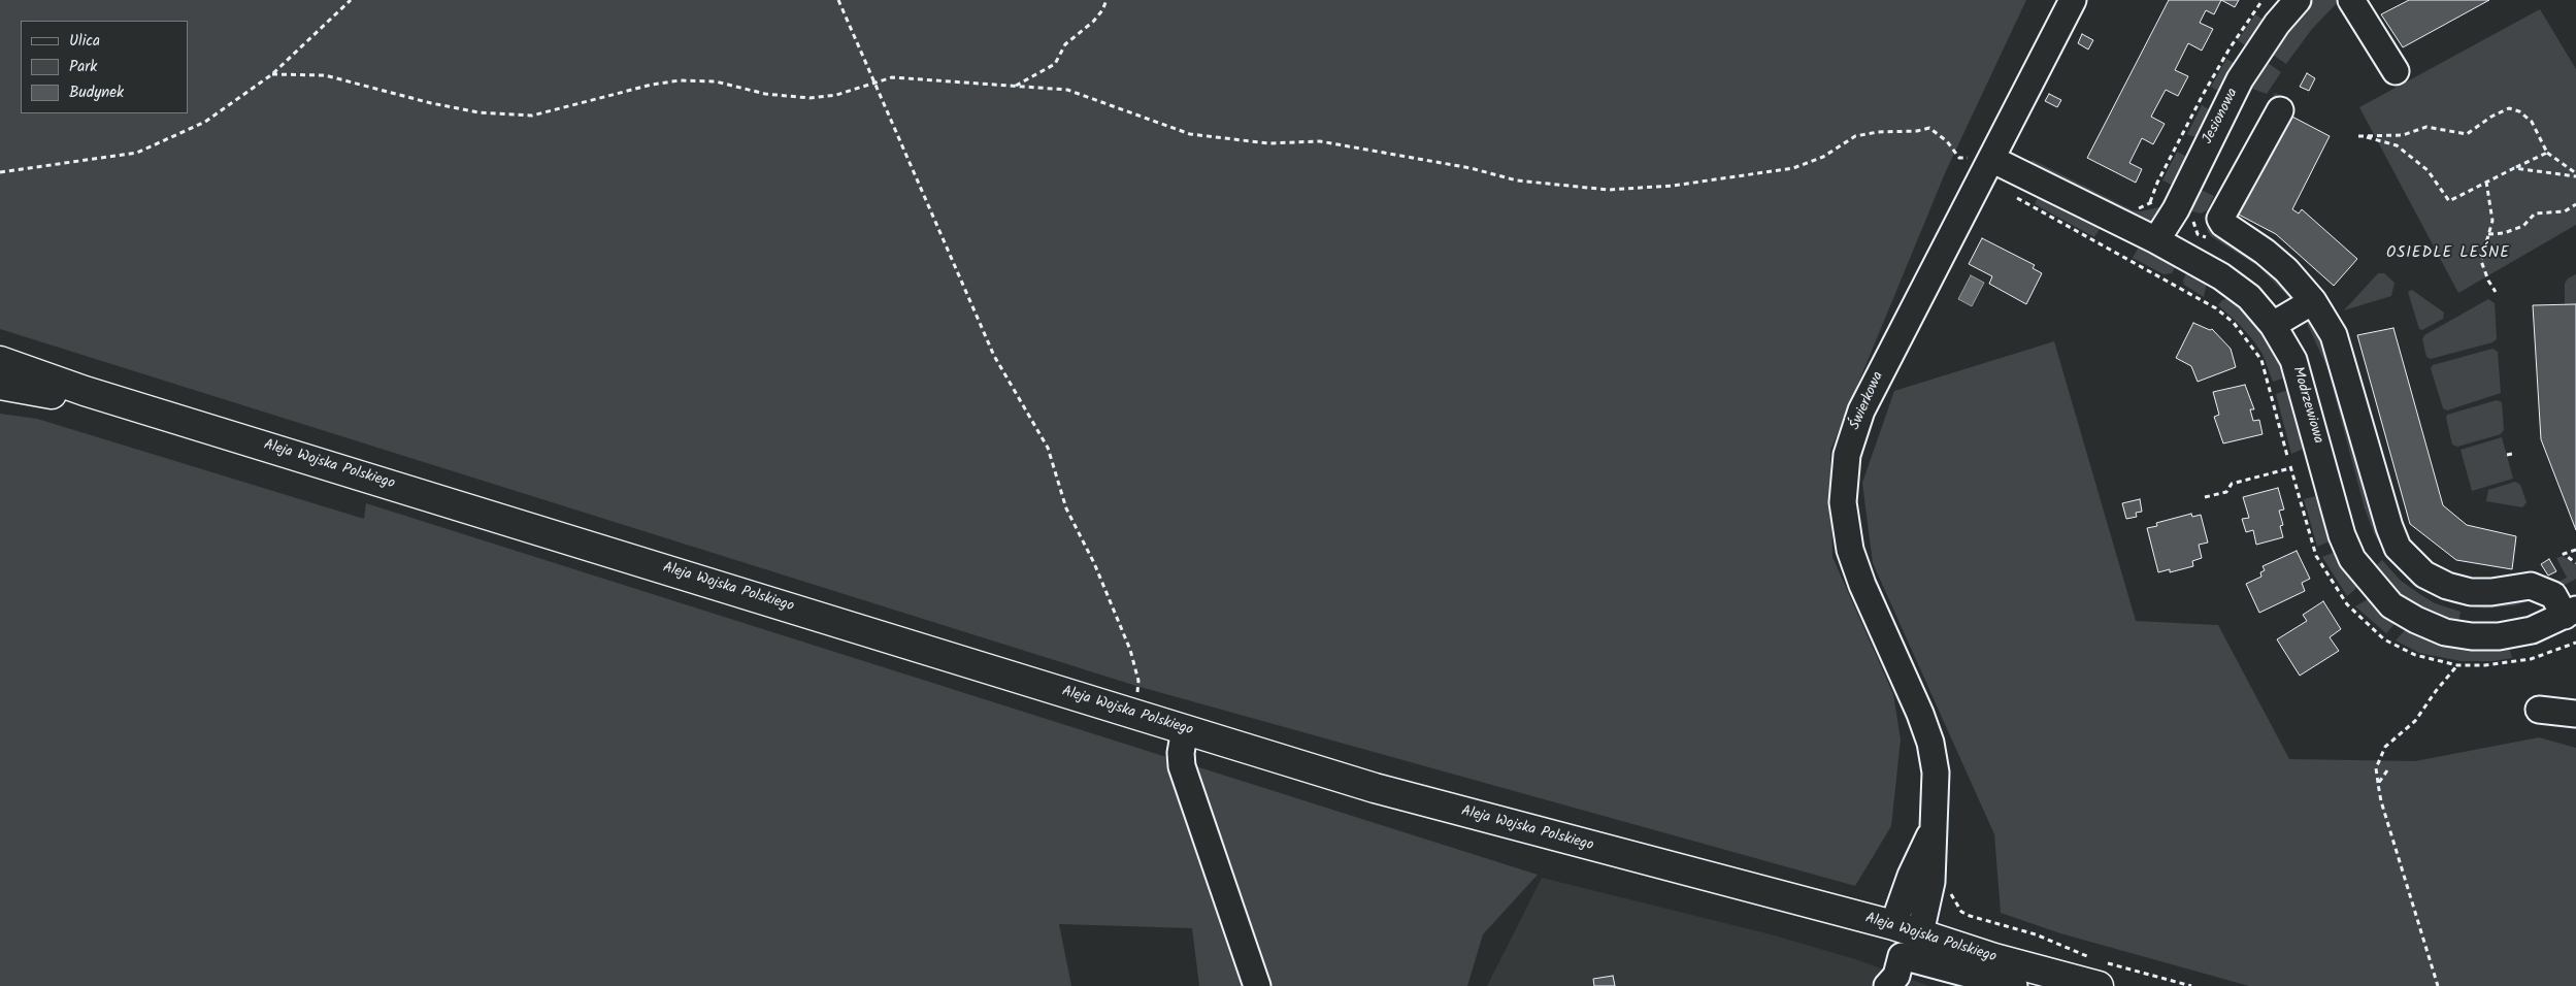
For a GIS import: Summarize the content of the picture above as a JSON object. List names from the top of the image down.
{
  "streets": {
    "main road": ["Aleja Wojska Polskiego"],
    "street": ["Jesionowa", "Świerkowa", "Modrzewiowa"]
  },
  "crossings": [
    ["Jesionowa", "Modrzewiowa"],
    ["Świerkowa", "Modrzewiowa"]
  ],
  "districts": ["OSIEDLE LEŚNE"],
  "legend": ["Ulica", "Park", "Budynek"]
}
